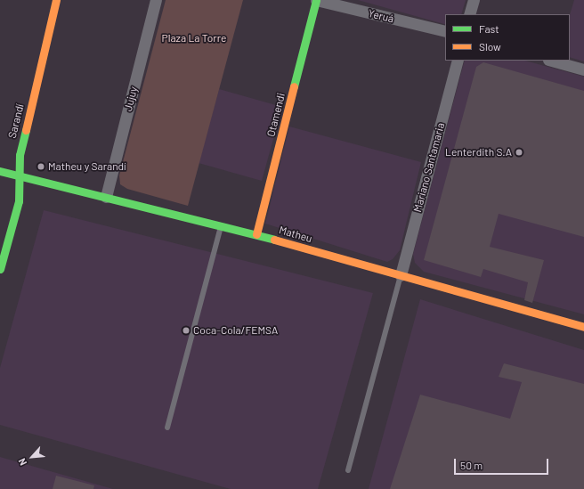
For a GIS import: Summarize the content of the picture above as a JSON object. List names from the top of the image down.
{
  "streets": {
    "street": [
      "Yeruá",
      "Jujuy",
      "Otamendi",
      "Sarandí",
      "Mariano Santamaria",
      "Matheu"
    ]
  },
  "crossings": [
    ["Yeruá", "Otamendi"],
    ["Jujuy", "Matheu"],
    ["Otamendi", "Matheu"],
    ["Sarandí", "Matheu"],
    ["Mariano Santamaria", "Matheu"]
  ],
  "parks": ["Plaza La Torre"],
  "places": ["Lenterdith S.A", "Matheu y Sarandí", "Coca-Cola/FEMSA"],
  "legend": ["Fast", "Slow"],
  "scale_bar": "50 m",
  "north": "bottom left"
}
